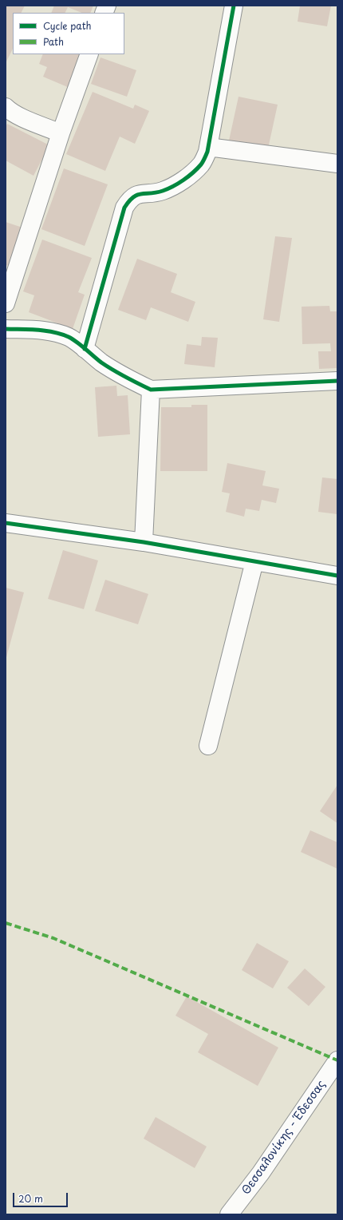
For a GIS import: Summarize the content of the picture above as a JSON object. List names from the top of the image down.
{
  "streets": {
    "main road": ["Θεσσαλονίκης - Έδεσσας"]
  },
  "legend": ["Cycle path", "Path"],
  "scale_bar": "20 m"
}
